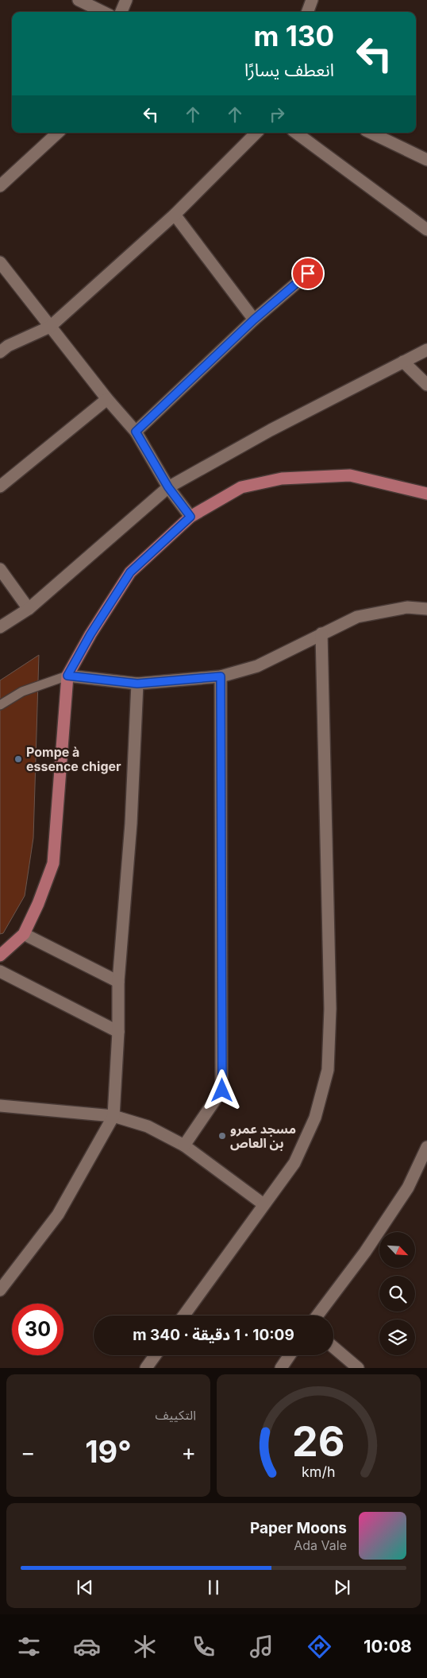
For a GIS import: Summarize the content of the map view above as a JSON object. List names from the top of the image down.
{
  "places": ["Pompe à essence chiger", "مسجد عمرو بن العاص"],
  "north": "bottom right",
  "page": {
    "turn": ["130 m", "انعطف يسارًا"],
    "limit": "30",
    "trip": "10:09 · 1 دقيقة · 340 m",
    "tile": "التكييف",
    "heat": ["−", "19°", "+"],
    "song": ["Paper Moons", "Ada Vale"],
    "tabs": "10:08",
    "gauge": ["26", "km/h"]
  }
}
